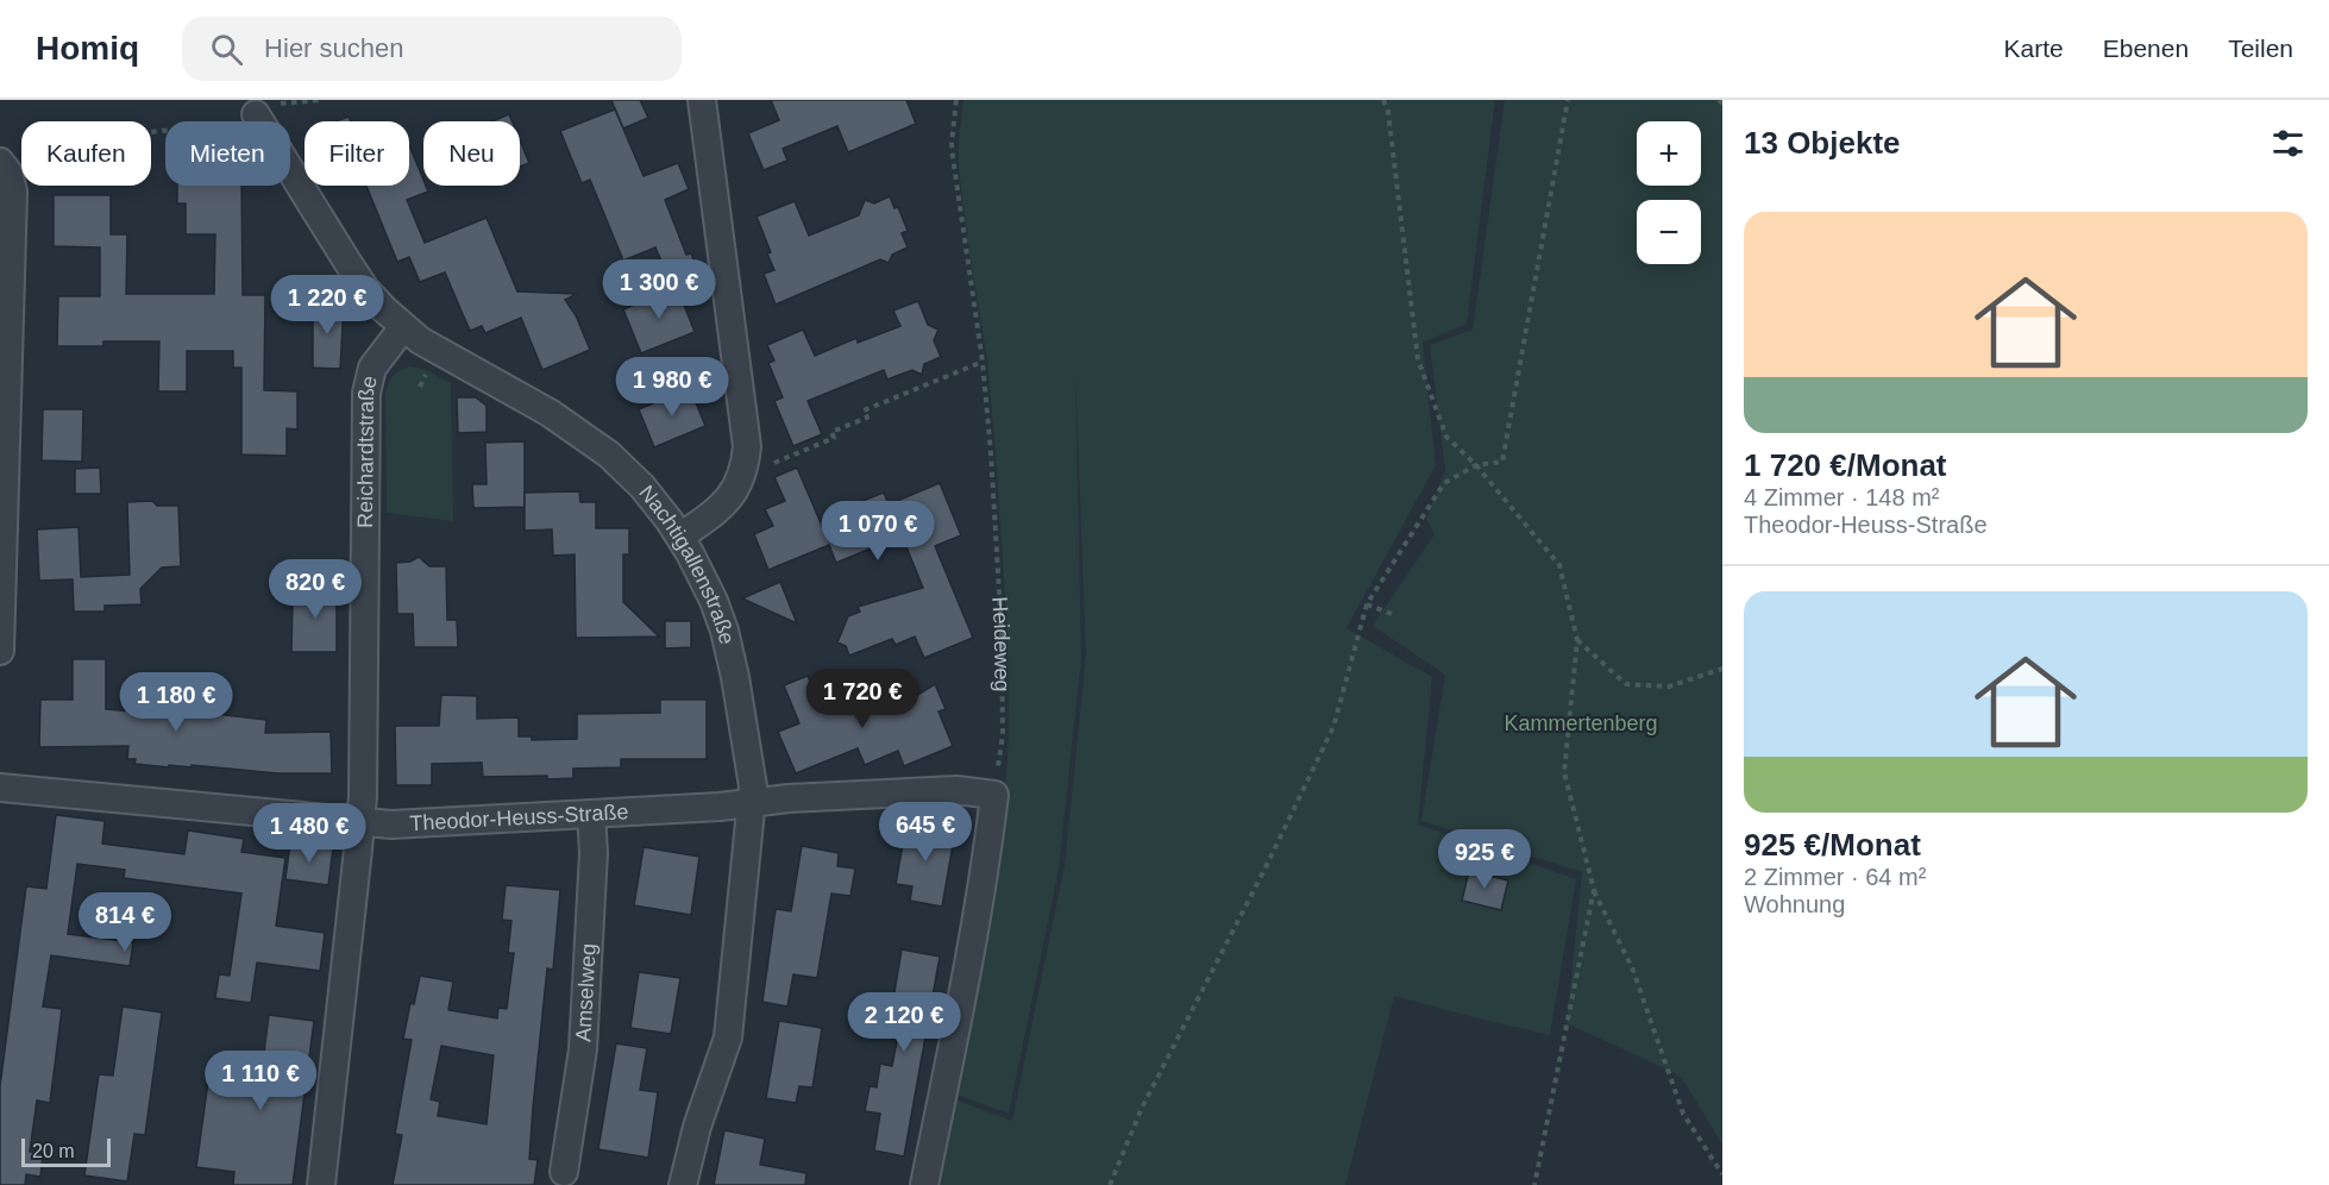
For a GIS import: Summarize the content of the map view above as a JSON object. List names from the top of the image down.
{
  "streets": {
    "street": [
      "Reichardtstraße",
      "Nachtigallenstraße",
      "Theodor-Heuss-Straße",
      "Amselweg"
    ],
    "path": ["Heideweg"]
  },
  "crossings": [
    ["Reichardtstraße", "Nachtigallenstraße"],
    ["Reichardtstraße", "Theodor-Heuss-Straße"],
    ["Nachtigallenstraße", "Theodor-Heuss-Straße"],
    ["Heideweg", "Theodor-Heuss-Straße"],
    ["Theodor-Heuss-Straße", "Amselweg"]
  ],
  "parks": ["Kammertenberg"],
  "scale_bar": "20 m",
  "page": {
    "header": "Homiq",
    "search": "Hier suchen",
    "nav": ["Karte", "Ebenen", "Teilen"],
    "heading": "13 Objekte",
    "map_buttons": ["+", "−"],
    "chip": [
      "Kaufen",
      "Mieten",
      "Filter",
      "Neu"
    ],
    "list": [
      {
        "name": "1 720 €/Monat",
        "note": "4 Zimmer · 148 m² · Theodor-Heuss-Straße"
      },
      {
        "name": "925 €/Monat",
        "note": "2 Zimmer · 64 m² · Wohnung"
      }
    ],
    "price": [
      "1 300 €",
      "1 220 €",
      "1 980 €",
      "1 070 €",
      "820 €",
      "1 720 €",
      "1 180 €",
      "645 €",
      "1 480 €",
      "925 €",
      "814 €",
      "2 120 €",
      "1 110 €"
    ],
    "scale": "20 m"
  }
}
